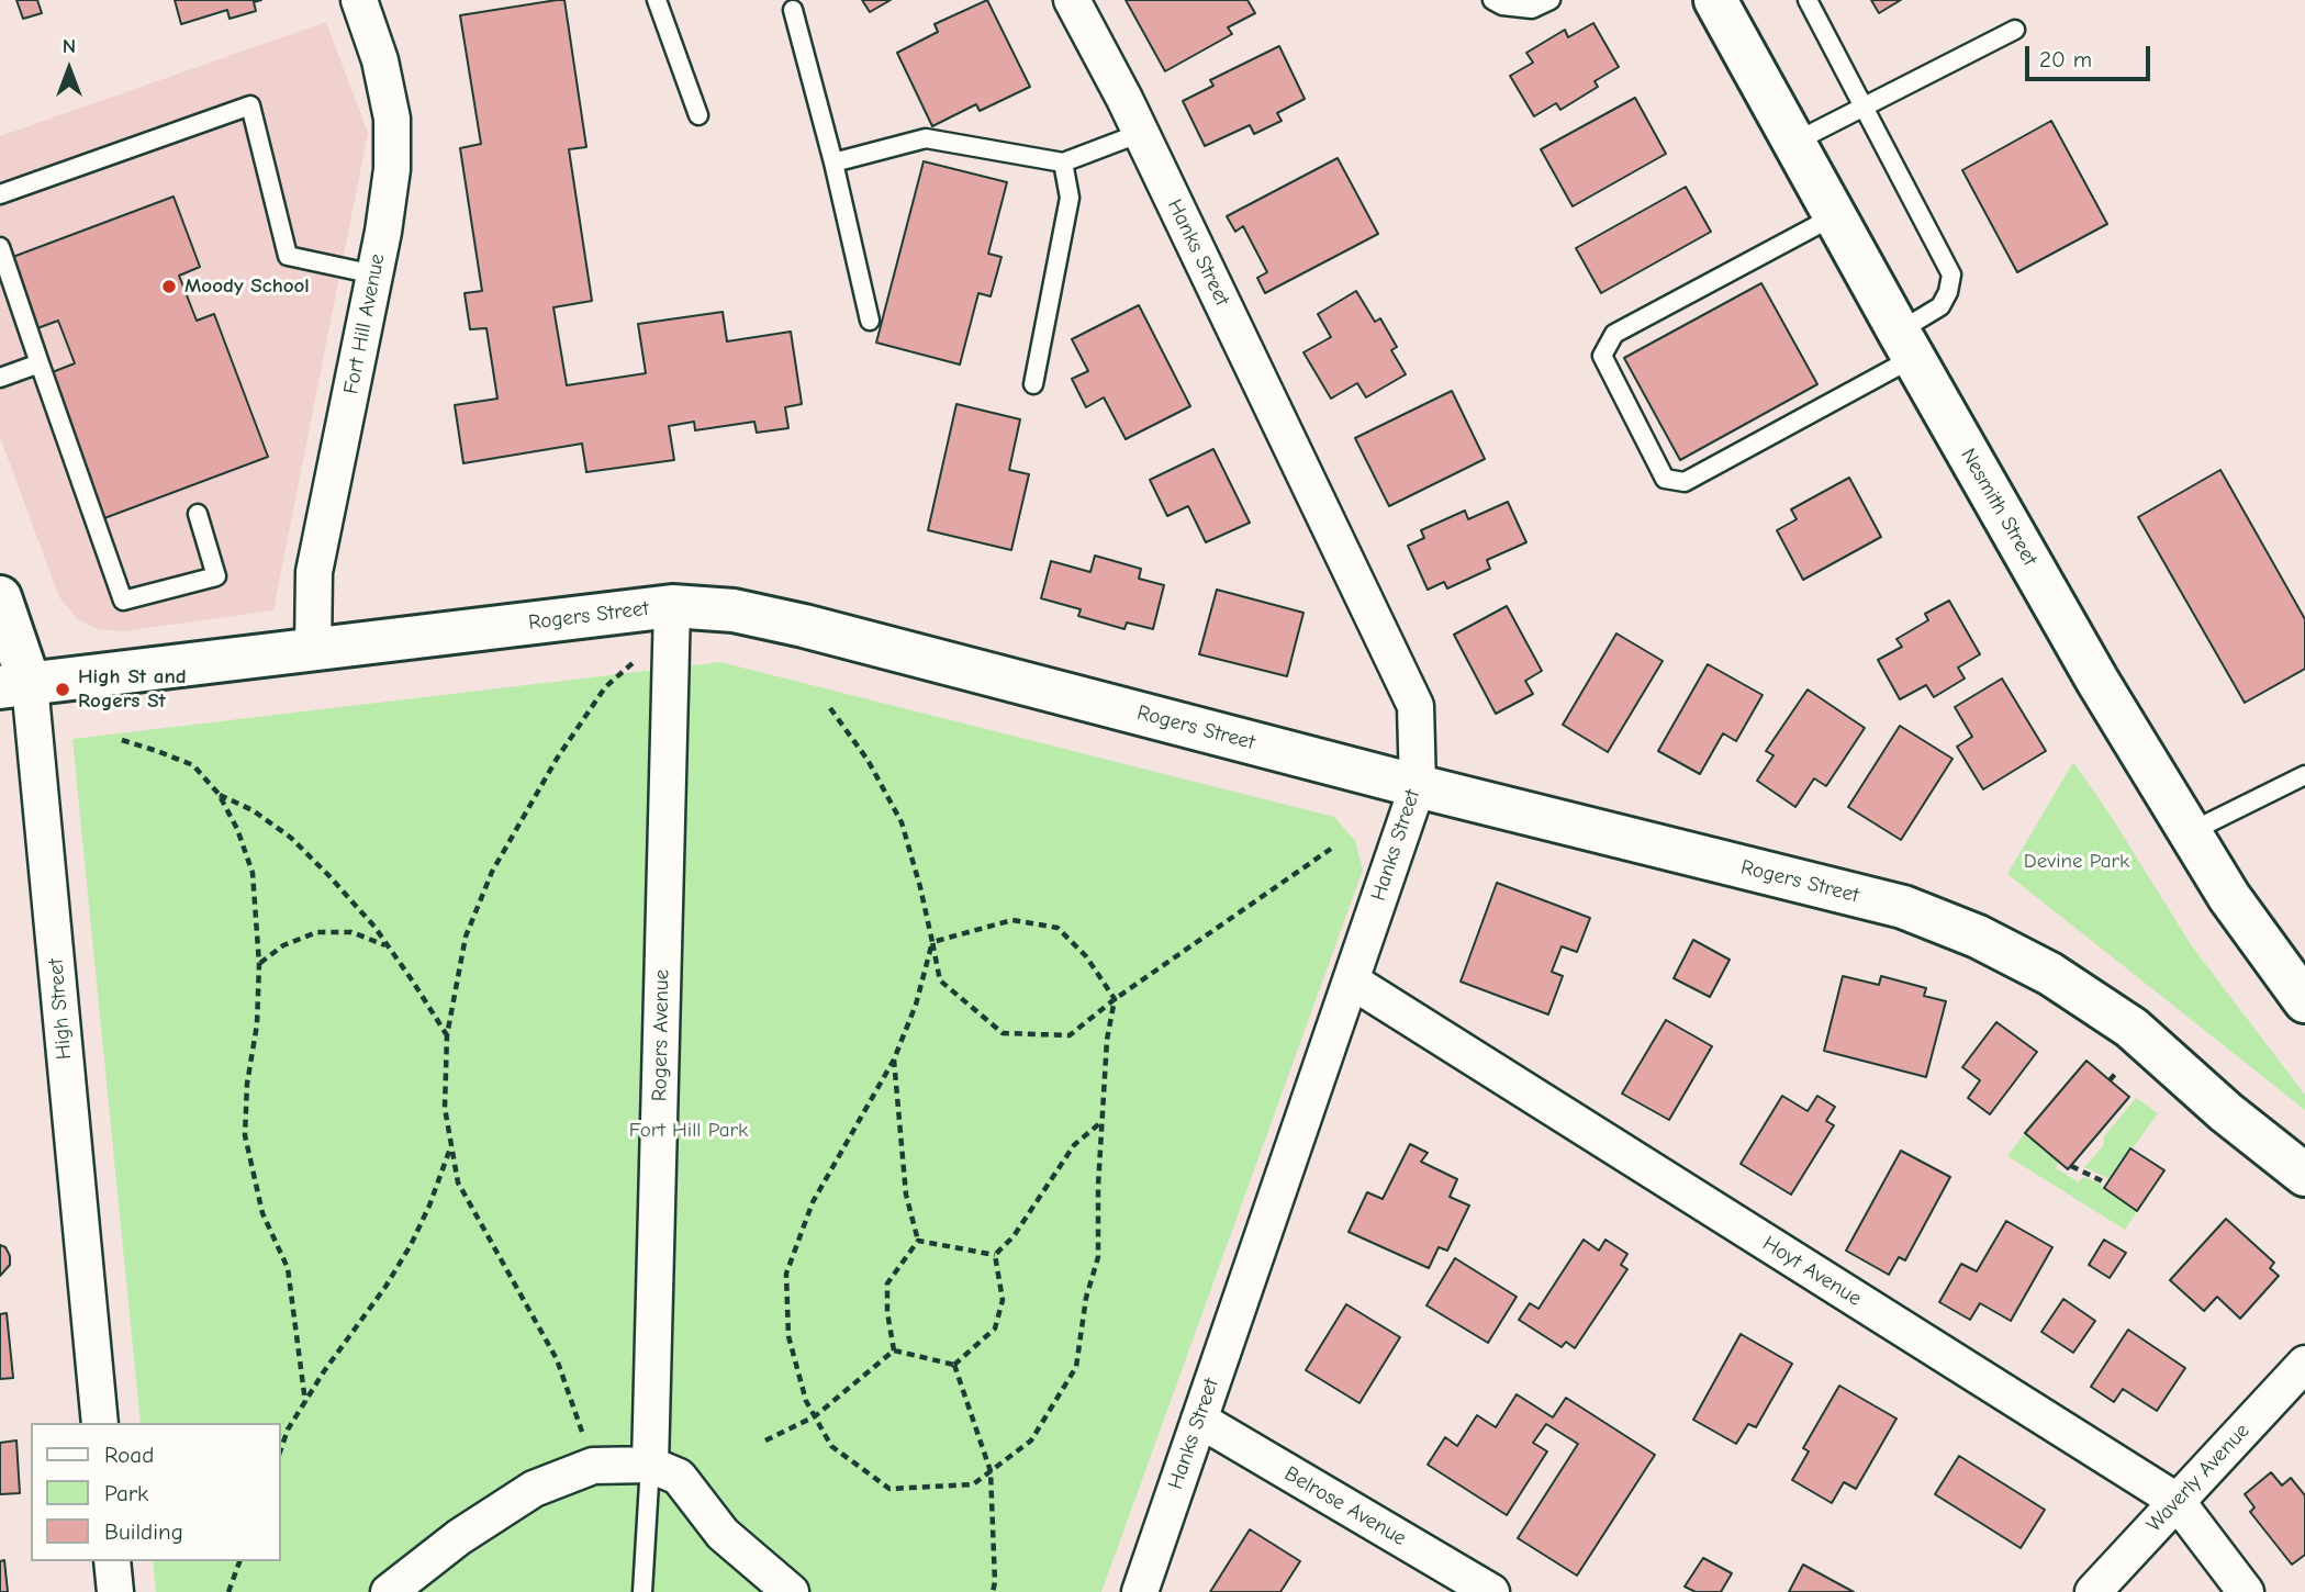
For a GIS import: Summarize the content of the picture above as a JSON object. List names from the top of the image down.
{
  "streets": {
    "street": [
      "Hanks Street",
      "Fort Hill Avenue",
      "Nesmith Street",
      "Rogers Street",
      "High Street",
      "Rogers Avenue",
      "Hoyt Avenue",
      "Waverly Avenue",
      "Belrose Avenue"
    ]
  },
  "crossings": [
    ["Hanks Street", "Rogers Street"],
    ["Hanks Street", "Hoyt Avenue"],
    ["Hanks Street", "Belrose Avenue"],
    ["Fort Hill Avenue", "Rogers Street"],
    ["Rogers Street", "High Street"],
    ["Rogers Street", "Rogers Avenue"],
    ["Hoyt Avenue", "Waverly Avenue"]
  ],
  "parks": ["Devine Park", "Fort Hill Park"],
  "places": ["Moody School", "High St and Rogers St"],
  "legend": ["Road", "Park", "Building"],
  "scale_bar": "20 m",
  "north": "top"
}
